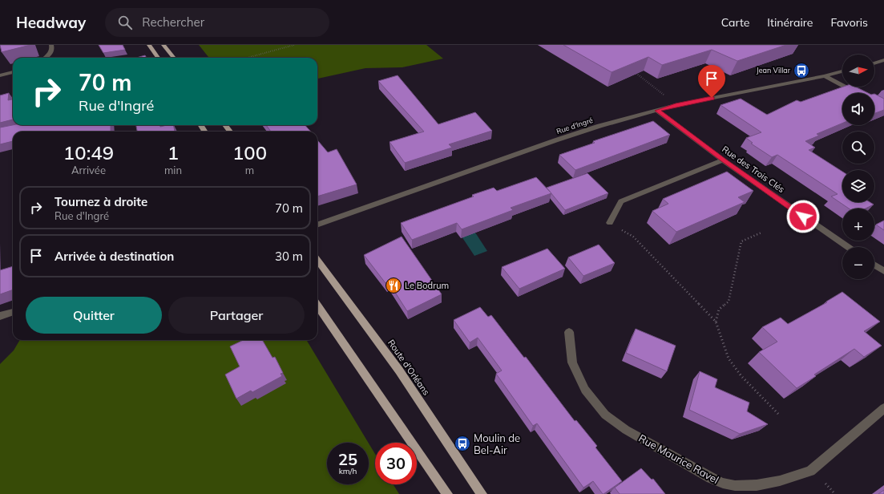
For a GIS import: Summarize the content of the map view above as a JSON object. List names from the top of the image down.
{
  "streets": {
    "main road": ["Route d'Orléans"],
    "street": ["Rue d'Ingré", "Rue des Trois Clés", "Rue Maurice Ravel"]
  },
  "crossings": [
    ["Rue d'Ingré", "Rue des Trois Clés"]
  ],
  "places": {
    "bus stop": ["Jean Villar", "Moulin de Bel-Air"],
    "restaurant": ["Le Bodrum"]
  },
  "north": "right",
  "page": {
    "header": "Headway",
    "search": "Rechercher",
    "nav": ["Carte", "Itinéraire", "Favoris"],
    "map_buttons": ["+", "−"],
    "turn": ["70 m", "Rue d'Ingré"],
    "eta": [
      "10:49",
      "Arrivée",
      "1",
      "min",
      "100",
      "m"
    ],
    "list": [
      {
        "name": "Tournez à droite",
        "note": "Rue d'Ingré",
        "value": "70 m"
      },
      {
        "name": "Arrivée à destination",
        "value": "30 m"
      }
    ],
    "buttons": ["Quitter", "Partager"],
    "speed": "25 km/h",
    "limit": "30"
  }
}
